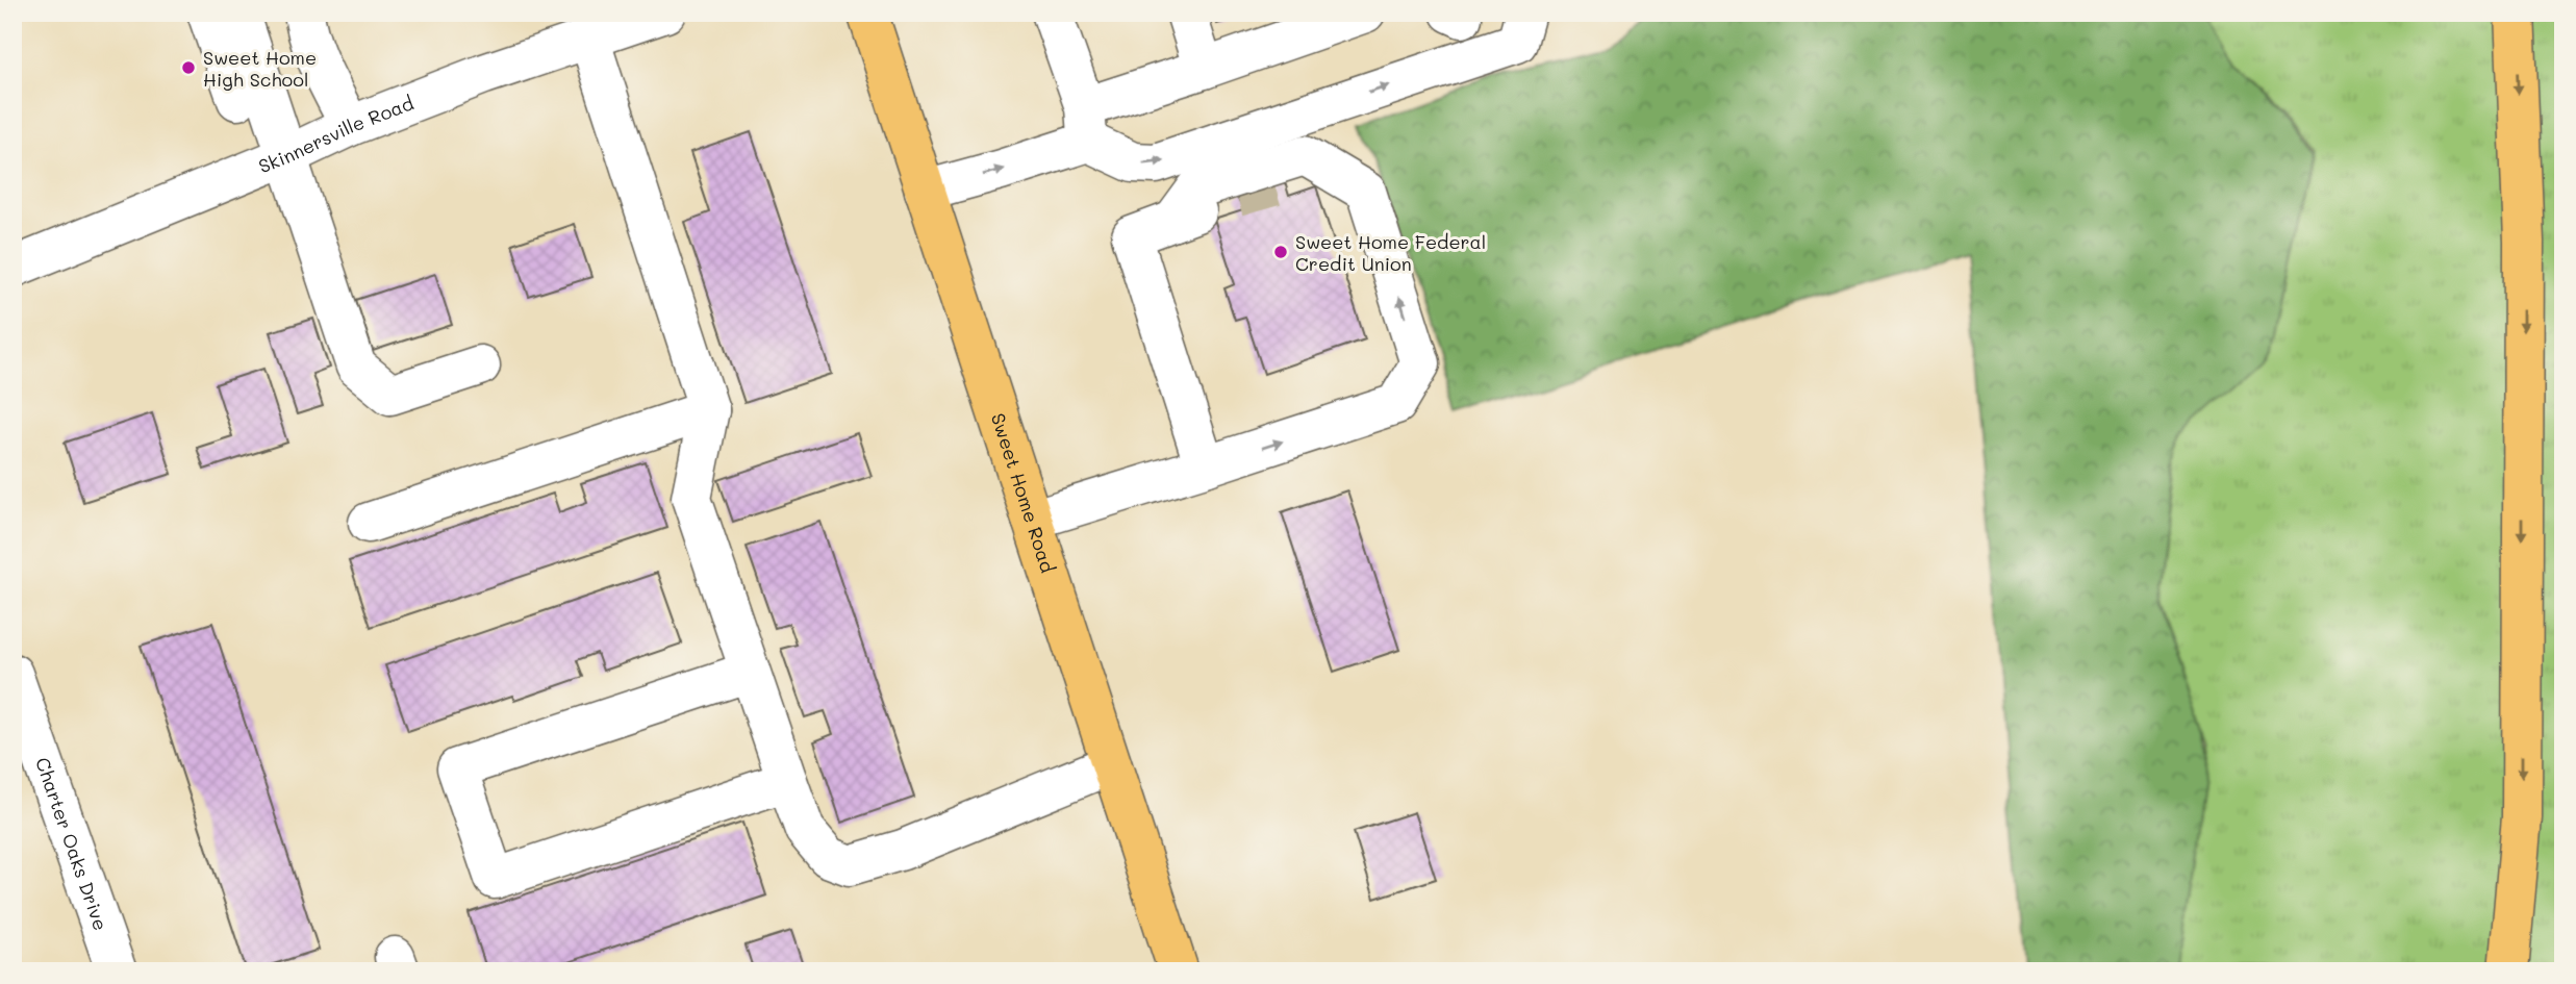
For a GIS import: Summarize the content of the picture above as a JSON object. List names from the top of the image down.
{
  "streets": {
    "main road": ["Sweet Home Road"],
    "street": ["Skinnersville Road", "Charter Oaks Drive"]
  },
  "places": ["Sweet Home High School", "Sweet Home Federal Credit Union"]
}
